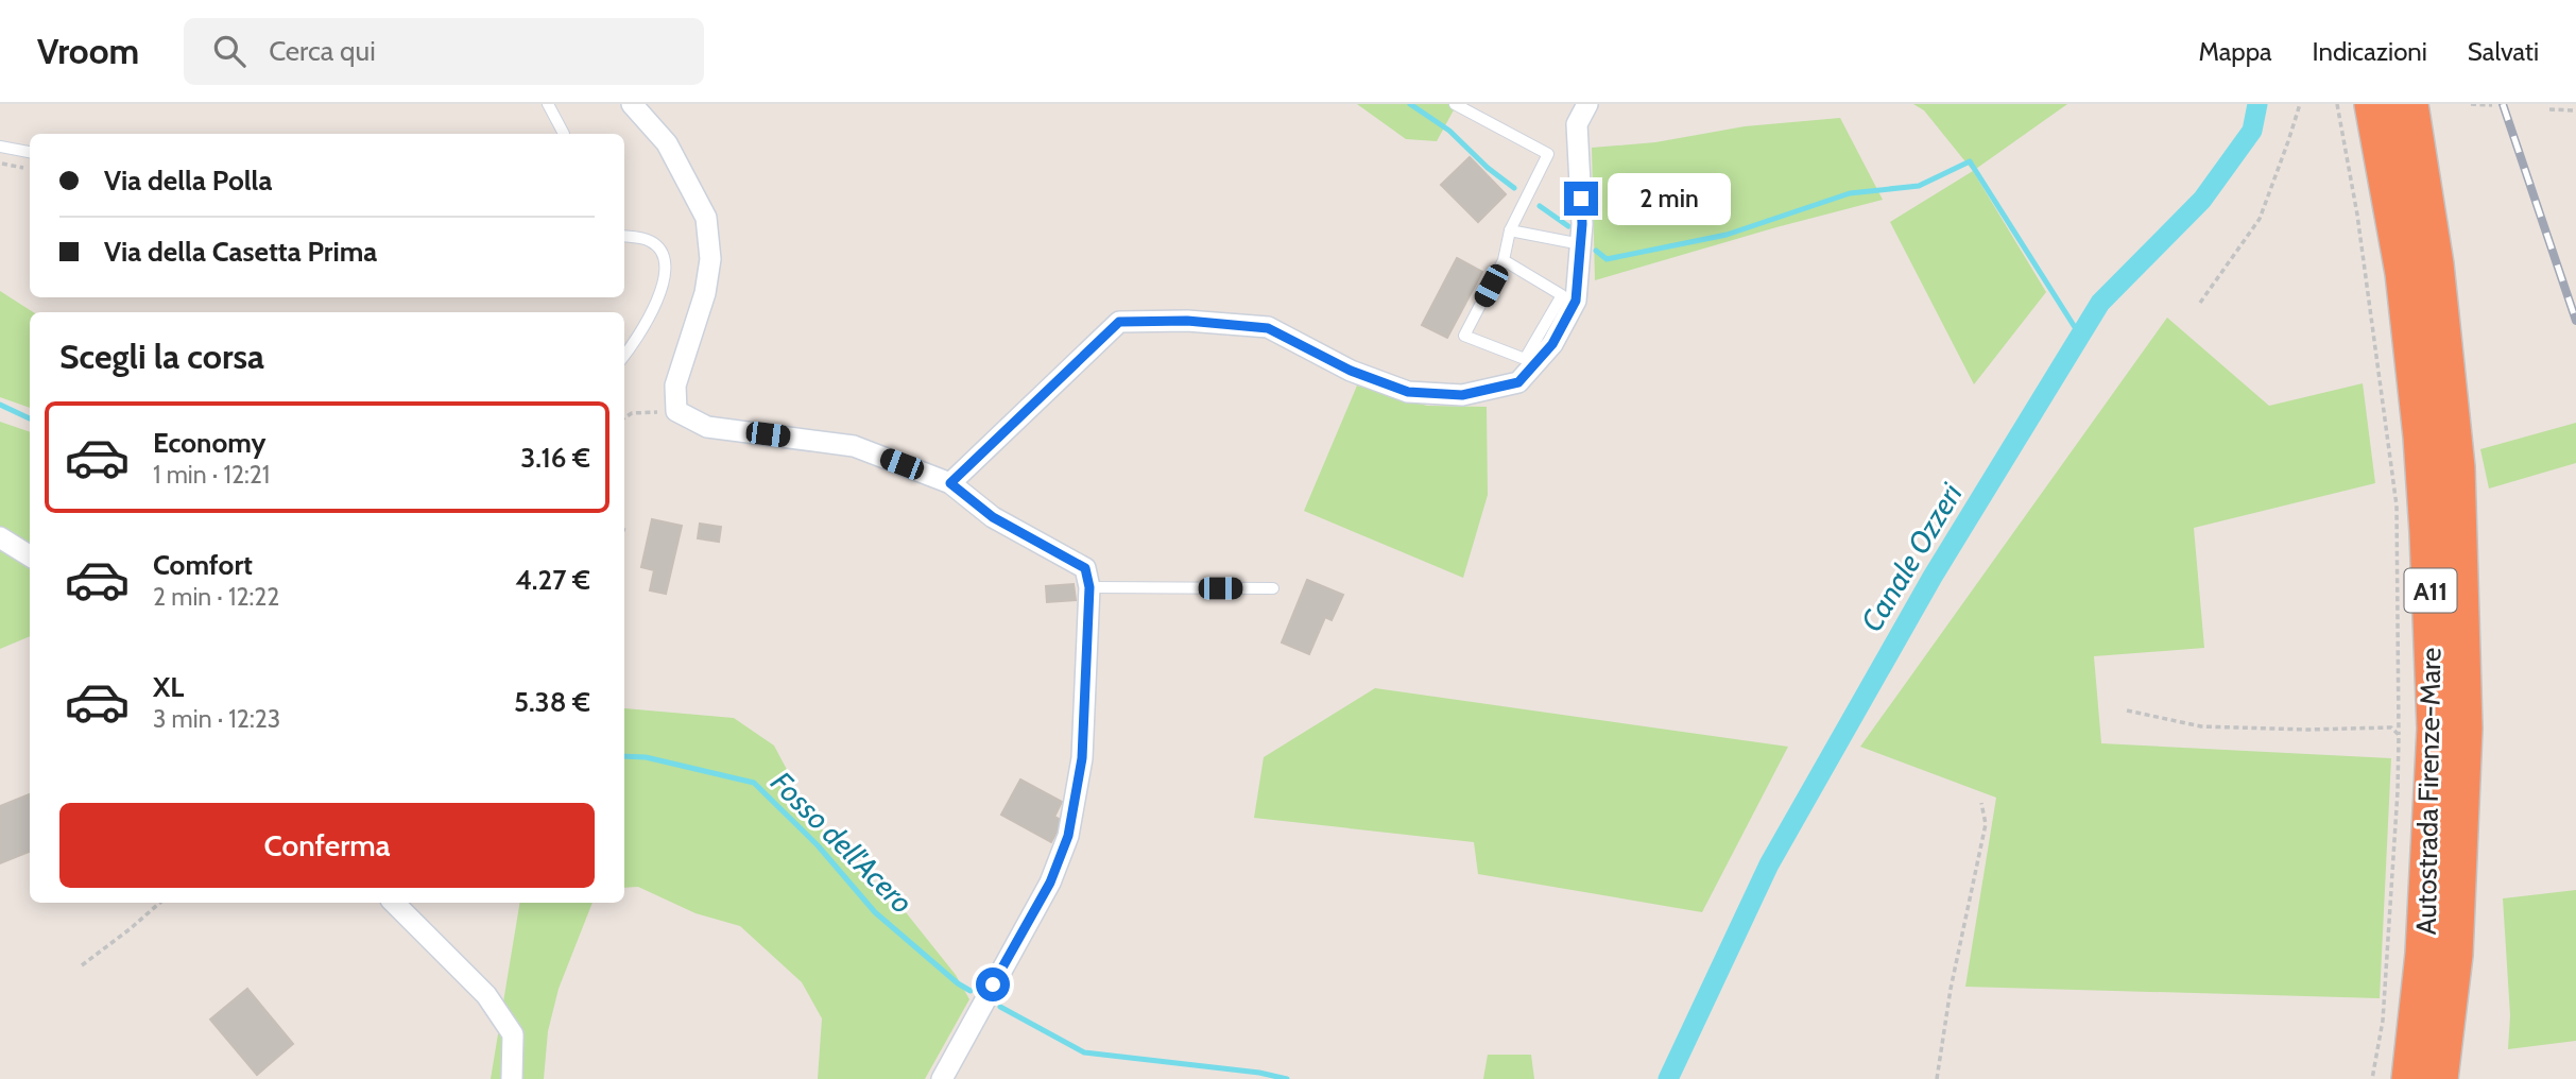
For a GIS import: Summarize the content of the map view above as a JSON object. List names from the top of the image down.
{
  "streets": {
    "highway": ["A11", "Autostrada Firenze-Mare"]
  },
  "water": ["Canale Ozzeri", "Fosso dell'Acero"],
  "page": {
    "header": "Vroom",
    "search": "Cerca qui",
    "nav": ["Mappa", "Indicazioni", "Salvati"],
    "banner": ["Via della Polla", "Via della Casetta Prima"],
    "bubble": "2 min",
    "heading": "Scegli la corsa",
    "list": [
      {
        "name": "Economy",
        "note": "1 min · 12:21",
        "value": "3.16 €"
      },
      {
        "name": "Comfort",
        "note": "2 min · 12:22",
        "value": "4.27 €"
      },
      {
        "name": "XL",
        "note": "3 min · 12:23",
        "value": "5.38 €"
      }
    ],
    "buttons": "Conferma"
  }
}
